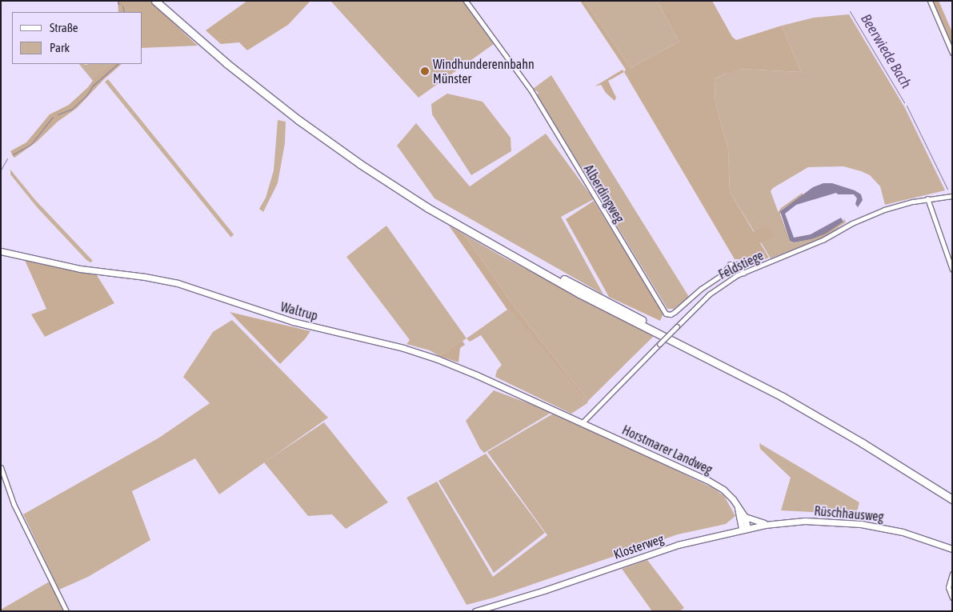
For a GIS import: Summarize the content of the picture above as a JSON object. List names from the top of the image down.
{
  "streets": {
    "main road": [
      "Waltrup",
      "Horstmarer Landweg",
      "Rüschhausweg",
      "Klosterweg"
    ],
    "street": ["Alberdingweg", "Feldstiege"]
  },
  "crossings": [
    ["Alberdingweg", "Feldstiege"],
    ["Feldstiege", "Waltrup"],
    ["Feldstiege", "Horstmarer Landweg"],
    ["Waltrup", "Horstmarer Landweg"],
    ["Horstmarer Landweg", "Rüschhausweg"],
    ["Horstmarer Landweg", "Klosterweg"],
    ["Rüschhausweg", "Klosterweg"]
  ],
  "water": ["Beerwiede Bach"],
  "places": ["Windhunderennbahn Münster"],
  "legend": ["Straße", "Park"]
}
